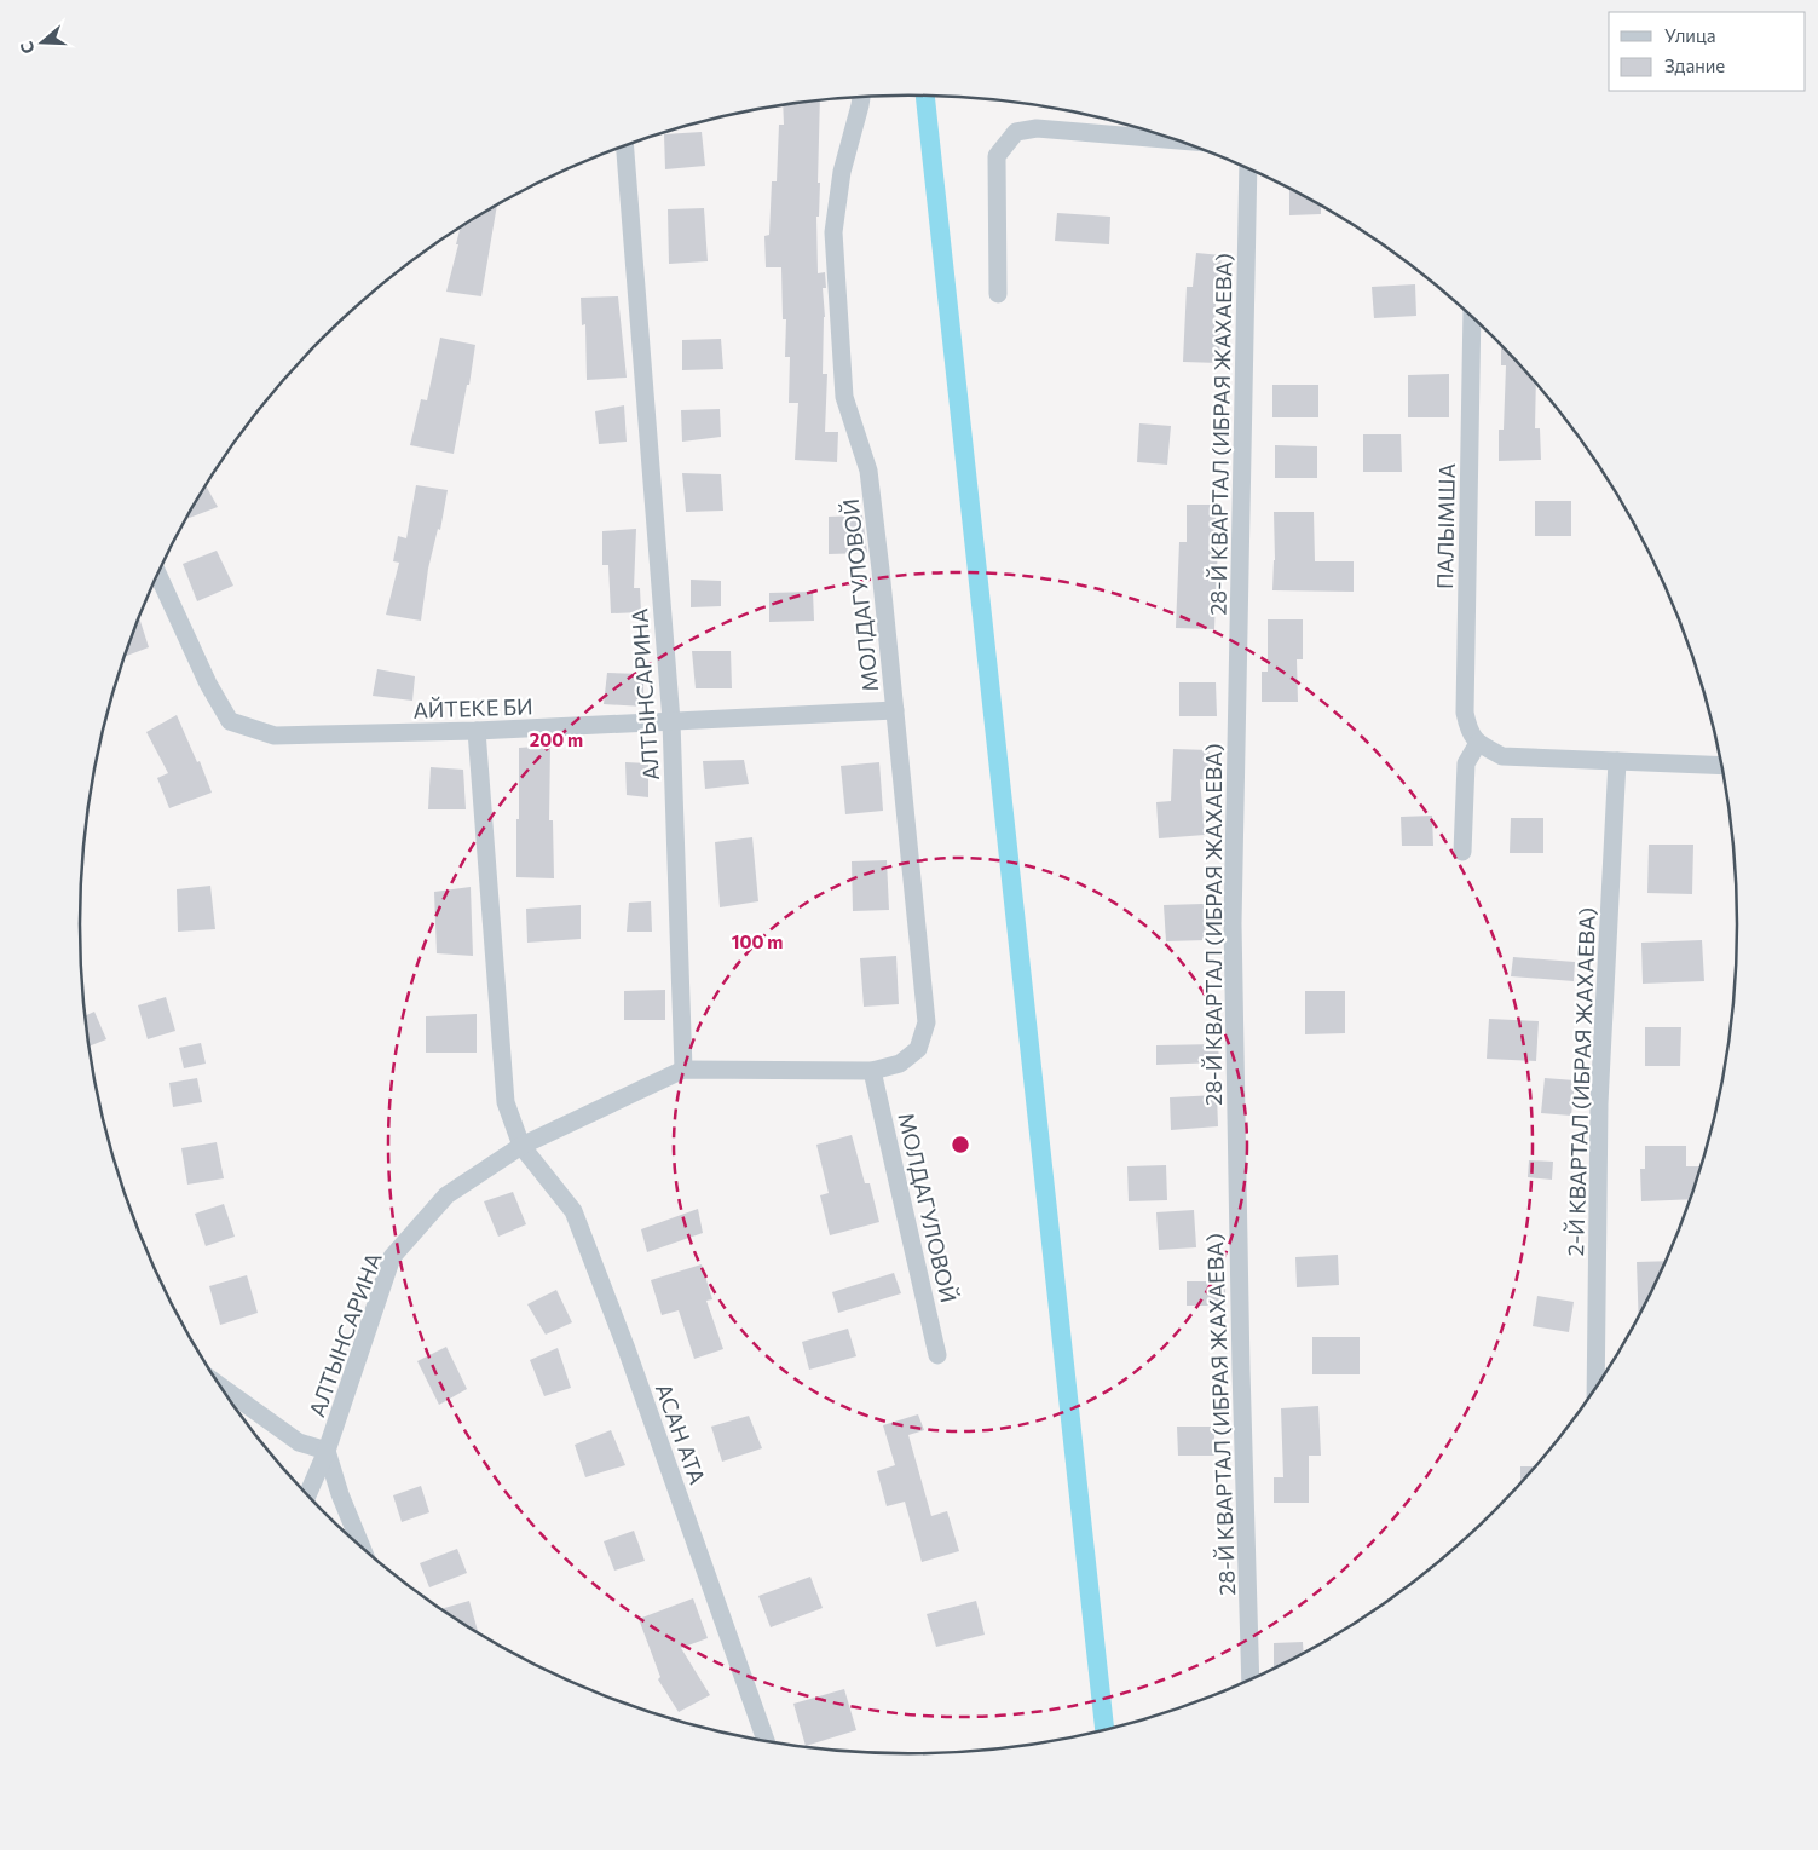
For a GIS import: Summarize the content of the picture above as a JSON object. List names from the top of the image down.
{
  "streets": {
    "street": [
      "28-Й КВАРТАЛ (ИБРАЯ ЖАХАЕВА)",
      "ПАЛЫМША",
      "МОЛДАГУЛОВОЙ",
      "АЛТЫНСАРИНА",
      "АЙТЕКЕ БИ",
      "2-Й КВАРТАЛ (ИБРАЯ ЖАХАЕВА)",
      "АСАН АТА"
    ]
  },
  "crossings": [
    ["МОЛДАГУЛОВОЙ", "АЛТЫНСАРИНА"],
    ["МОЛДАГУЛОВОЙ", "АЙТЕКЕ БИ"],
    ["АЛТЫНСАРИНА", "АЙТЕКЕ БИ"],
    ["АЛТЫНСАРИНА", "АСАН АТА"]
  ],
  "legend": ["Улица", "Здание"],
  "north": "left",
  "rings": ["200 m", "100 m"]
}
